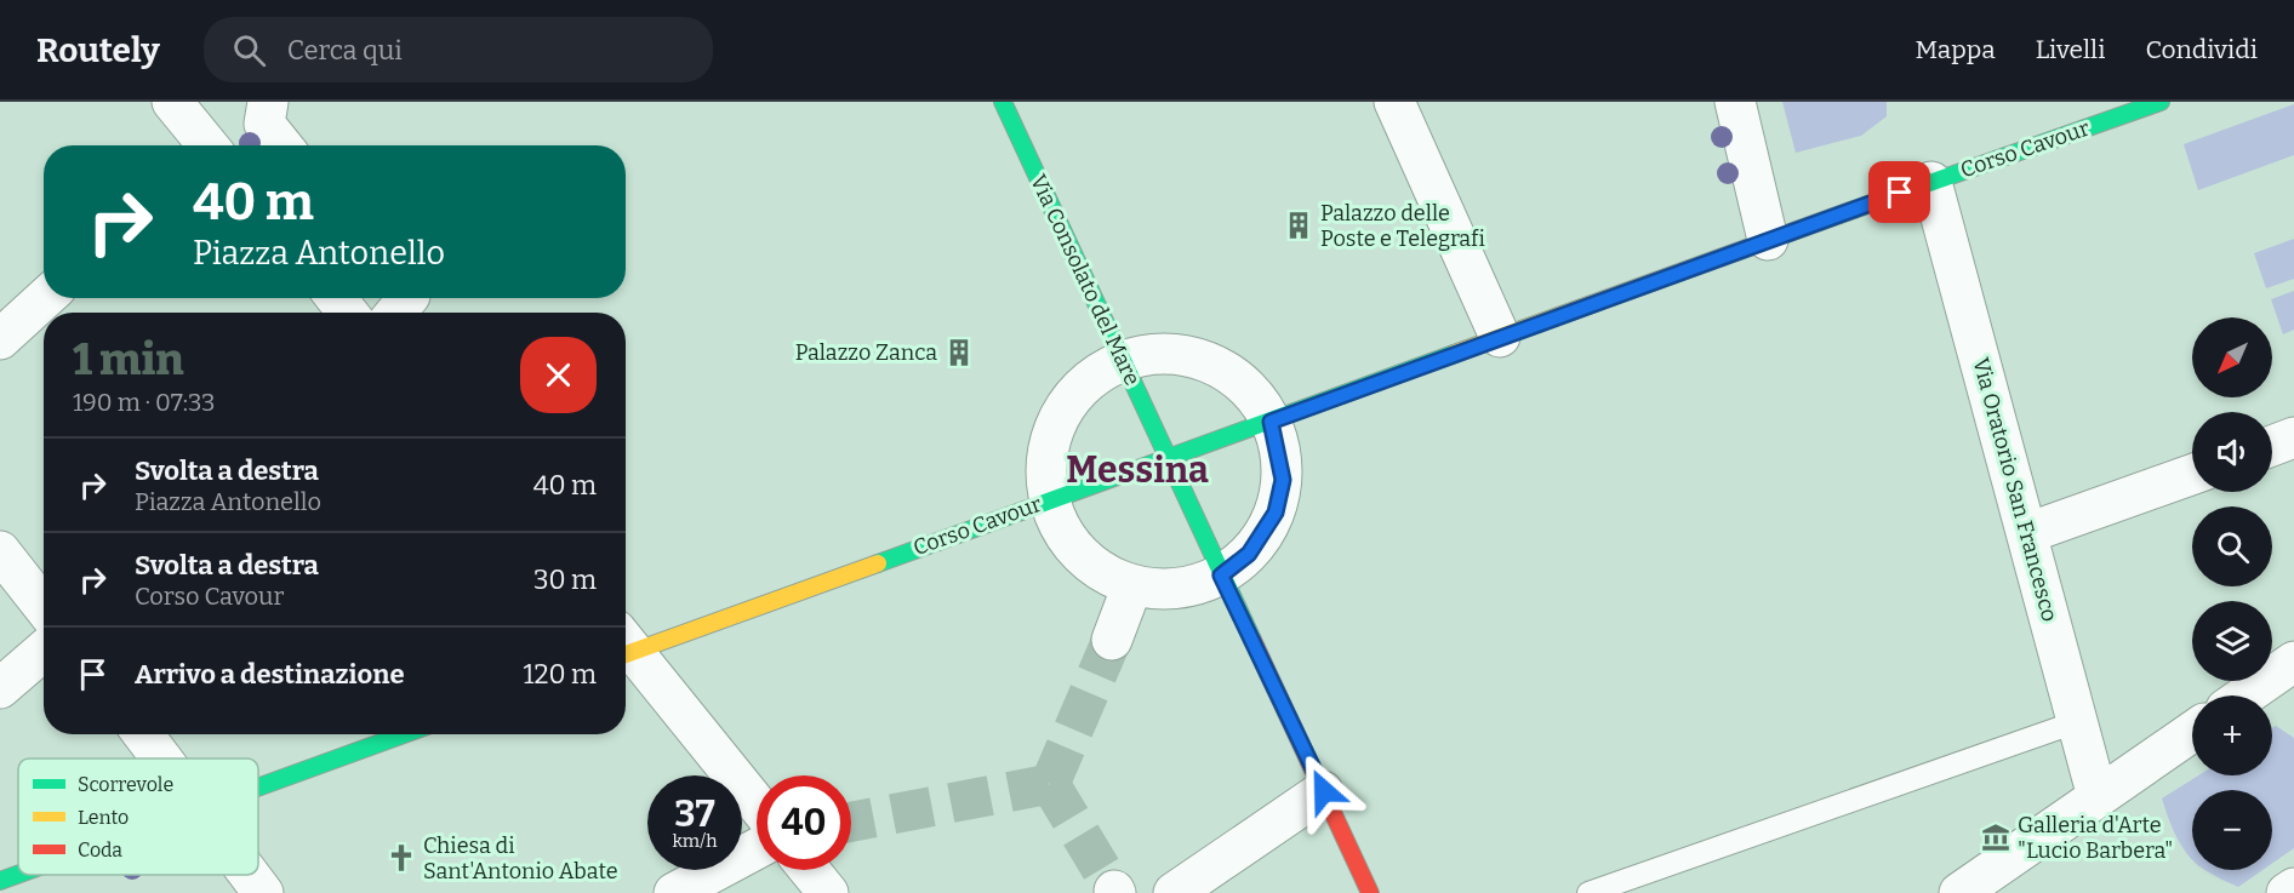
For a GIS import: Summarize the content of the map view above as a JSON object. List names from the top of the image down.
{
  "streets": {
    "main road": ["Corso Cavour", "Via Consolato del Mare"],
    "street": ["Via Oratorio San Francesco"]
  },
  "crossings": [
    ["Corso Cavour", "Via Consolato del Mare"],
    ["Corso Cavour", "Via Oratorio San Francesco"]
  ],
  "districts": ["Messina"],
  "places": {
    "building": ["Palazzo delle Poste e Telegrafi", "Palazzo Zanca"],
    "museum": ["Galleria d'Arte \"Lucio Barbera\""],
    "church": ["Chiesa di Sant'Antonio Abate"]
  },
  "legend": ["Scorrevole", "Lento", "Coda"],
  "north": "bottom left",
  "page": {
    "header": "Routely",
    "search": "Cerca qui",
    "nav": ["Mappa", "Livelli", "Condividi"],
    "turn": ["40 m", "Piazza Antonello"],
    "heading": ["1 min", "190 m · 07:33"],
    "map_buttons": ["+", "−"],
    "list": [
      {
        "name": "Svolta a destra",
        "note": "Piazza Antonello",
        "value": "40 m"
      },
      {
        "name": "Svolta a destra",
        "note": "Corso Cavour",
        "value": "30 m"
      },
      {
        "name": "Arrivo a destinazione",
        "value": "120 m"
      }
    ],
    "speed": "37 km/h",
    "limit": "40"
  }
}
